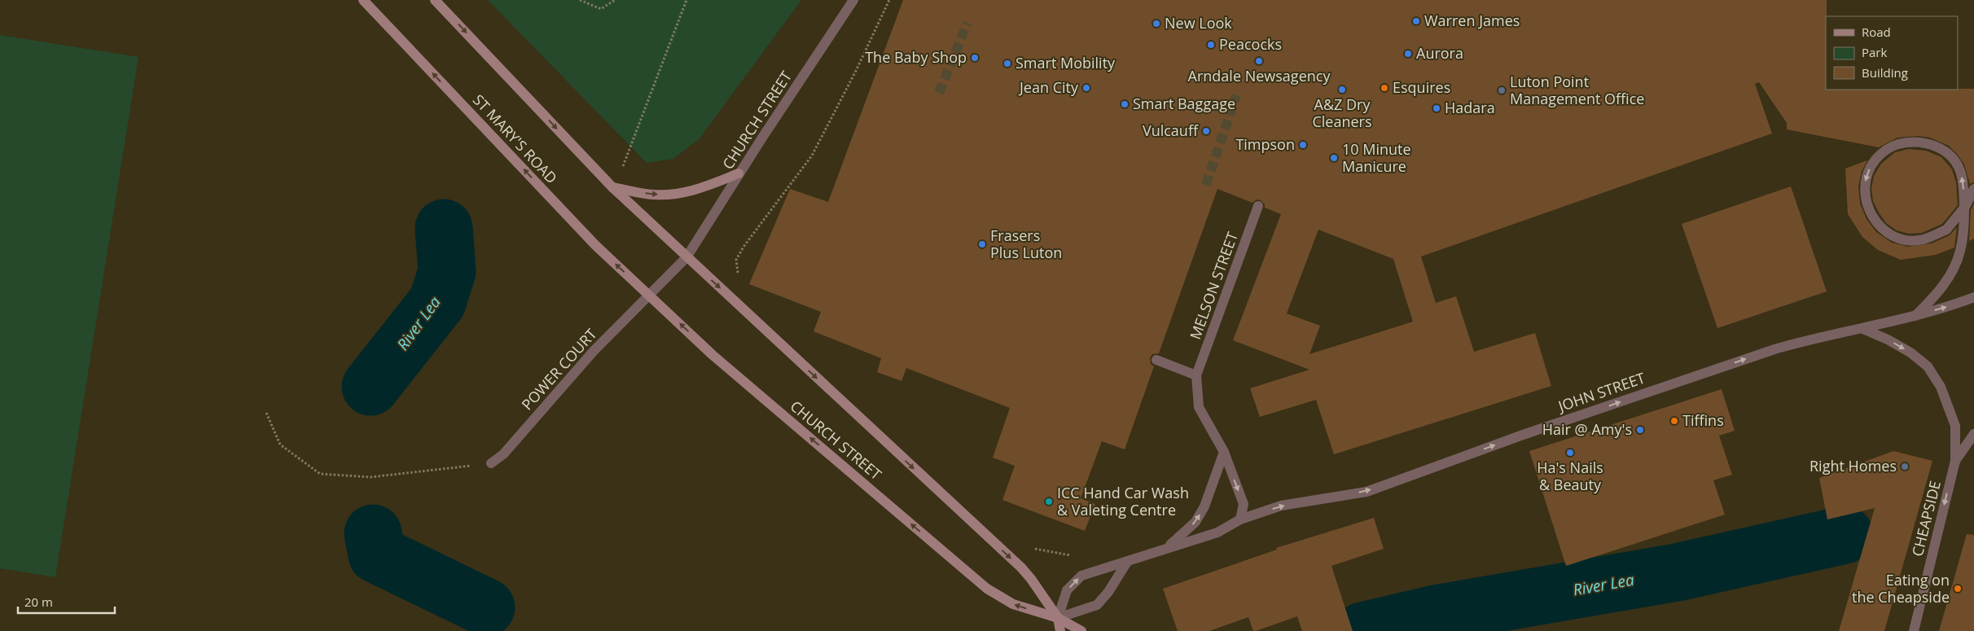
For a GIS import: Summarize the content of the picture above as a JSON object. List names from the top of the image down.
{
  "streets": {
    "street": [
      "CHURCH STREET",
      "ST MARY'S ROAD",
      "MELSON STREET",
      "POWER COURT",
      "JOHN STREET",
      "CHEAPSIDE"
    ]
  },
  "crossings": [
    ["CHURCH STREET", "ST MARY'S ROAD"],
    ["CHURCH STREET", "POWER COURT"],
    ["CHURCH STREET", "JOHN STREET"],
    ["ST MARY'S ROAD", "POWER COURT"],
    ["MELSON STREET", "JOHN STREET"]
  ],
  "one_way": ["JOHN STREET", "CHEAPSIDE"],
  "water": ["River Lea"],
  "places": [
    "Warren James",
    "New Look",
    "Peacocks",
    "Aurora",
    "The Baby Shop",
    "Arndale Newsagency",
    "Smart Mobility",
    "Jean City",
    "Esquires",
    "A&Z Dry Cleaners",
    "Luton Point Management Office",
    "Smart Baggage",
    "Hadara",
    "Vulcauff",
    "Timpson",
    "10 Minute Manicure",
    "Frasers Plus Luton",
    "Tiffins",
    "Hair @ Amy's",
    "Ha's Nails & Beauty",
    "Right Homes",
    "ICC Hand Car Wash & Valeting Centre",
    "Eating on the Cheapside"
  ],
  "legend": ["Road", "Park", "Building"],
  "scale_bar": "20 m"
}
